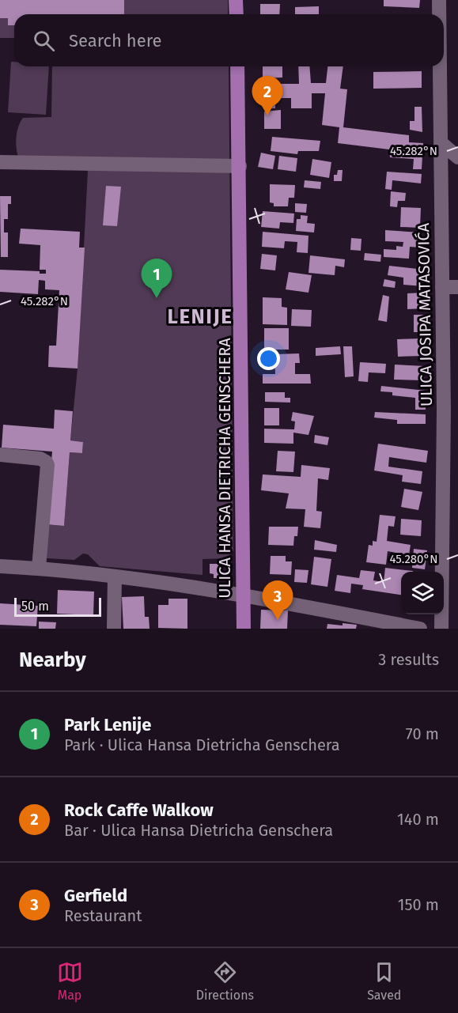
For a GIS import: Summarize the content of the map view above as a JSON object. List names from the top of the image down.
{
  "streets": {
    "main road": ["ULICA HANSA DIETRICHA GENSCHERA"],
    "street": ["ULICA JOSIPA MATASOVIĆA"]
  },
  "districts": ["LENIJE"],
  "scale_bar": "50 m",
  "page": {
    "search": "Search here",
    "pins": ["2", "1", "3"],
    "scale": "50 m",
    "heading": ["Nearby", "3 results"],
    "list": [
      {
        "mark": "1",
        "name": "Park Lenije",
        "note": "Park · Ulica Hansa Dietricha Genschera",
        "value": "70 m"
      },
      {
        "mark": "2",
        "name": "Rock Caffe Walkow",
        "note": "Bar · Ulica Hansa Dietricha Genschera",
        "value": "140 m"
      },
      {
        "mark": "3",
        "name": "Gerfield",
        "note": "Restaurant",
        "value": "150 m"
      }
    ],
    "nav": ["Map", "Directions", "Saved"]
  },
  "coordinates": ["45.282°N", "45.280°N"]
}
